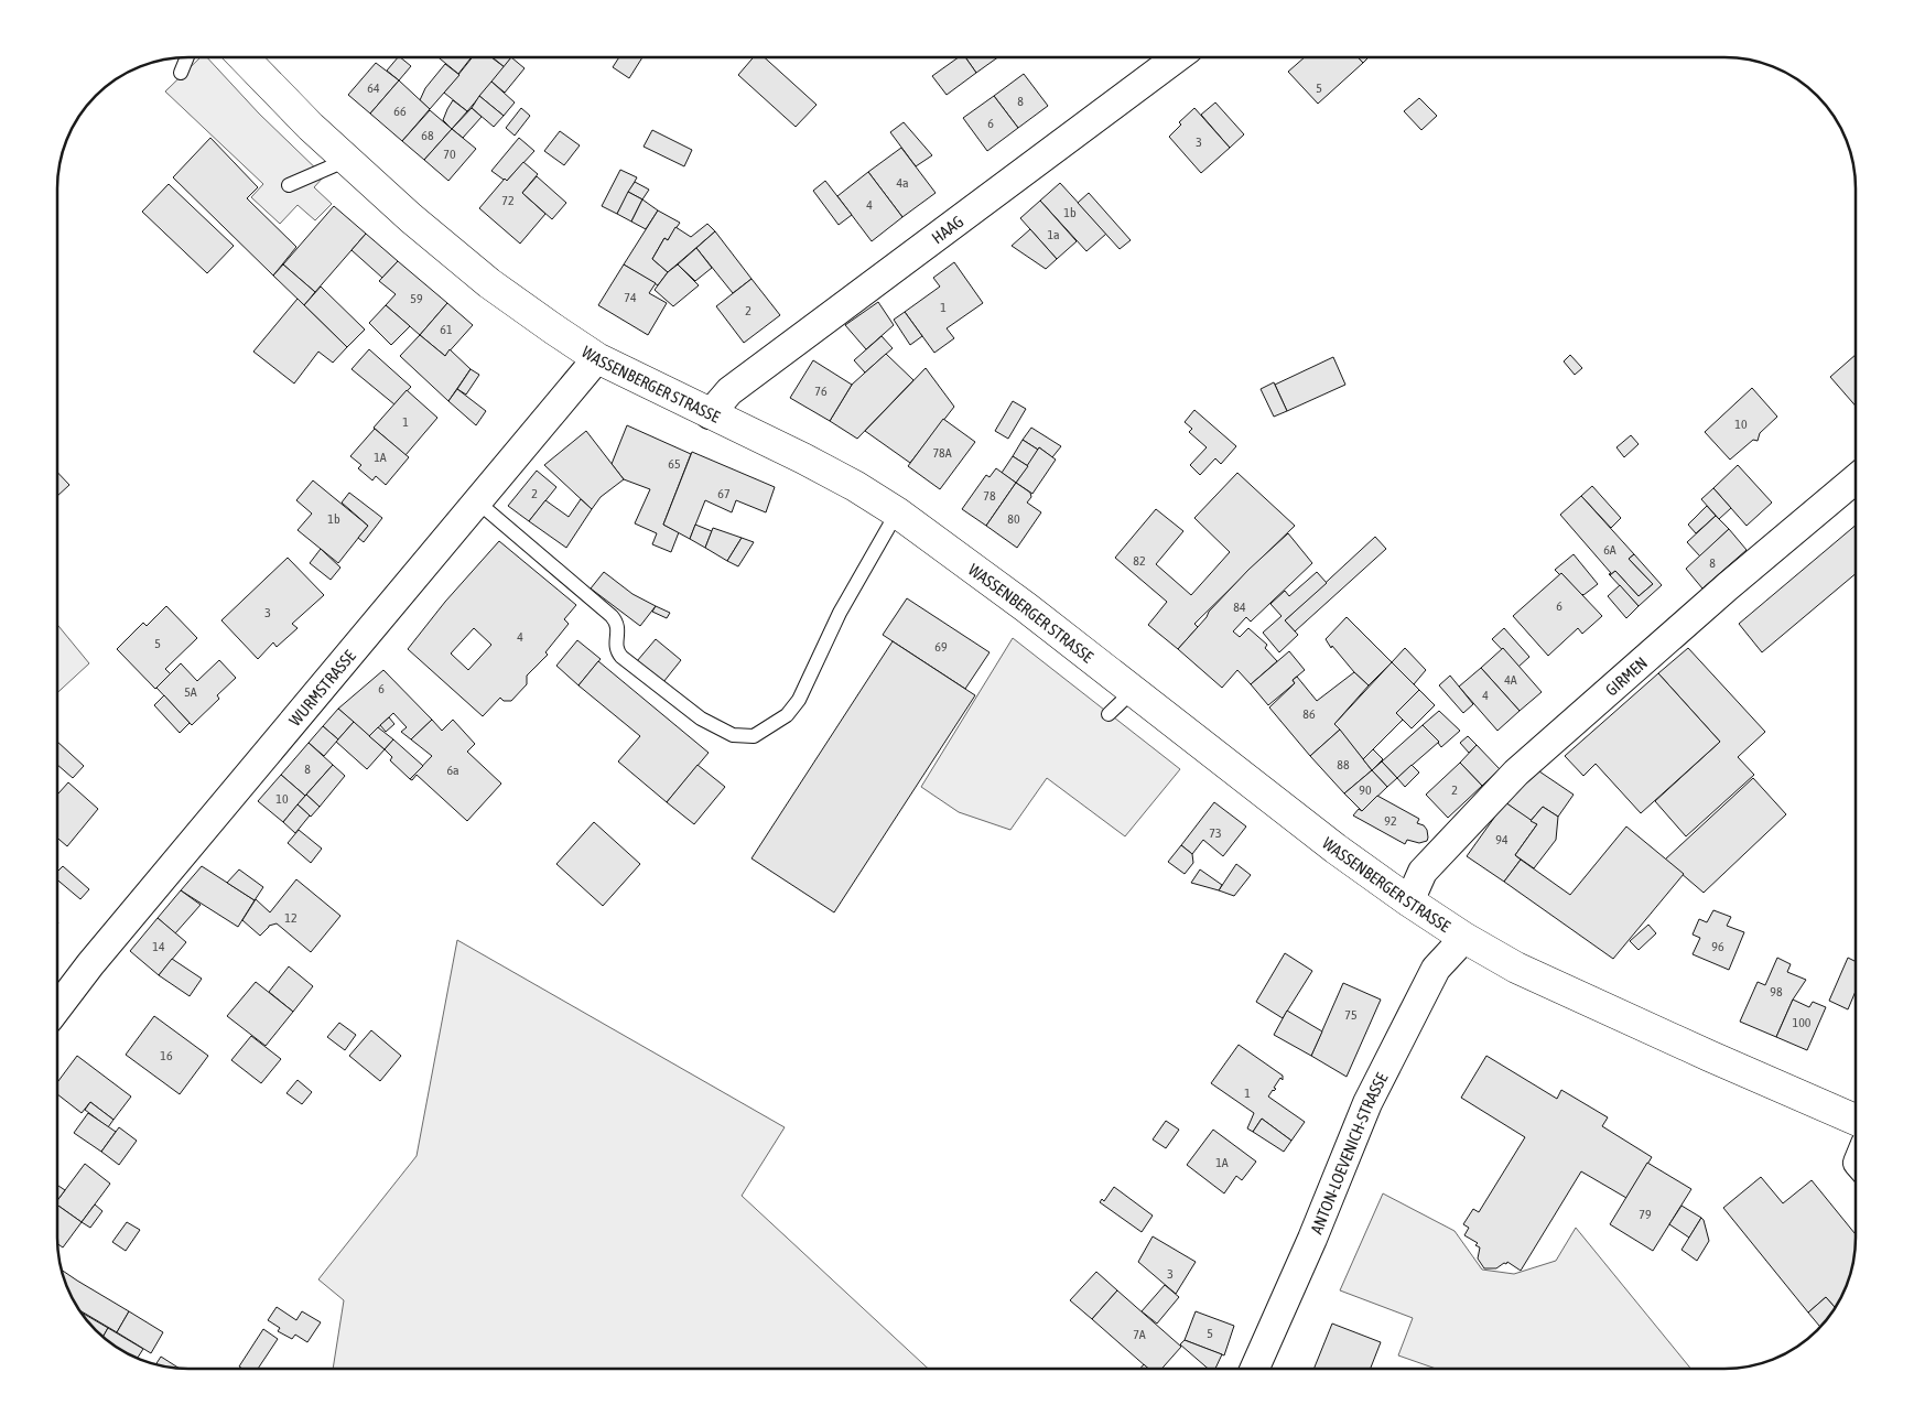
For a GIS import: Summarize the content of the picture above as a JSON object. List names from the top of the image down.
{
  "streets": {
    "main road": ["WASSENBERGER STRASSE"],
    "street": [
      "HAAG",
      "GIRMEN",
      "WURMSTRASSE",
      "ANTON-LOEVENICH-STRASSE"
    ]
  },
  "crossings": [
    ["HAAG", "WASSENBERGER STRASSE"],
    ["WASSENBERGER STRASSE", "GIRMEN"],
    ["WASSENBERGER STRASSE", "WURMSTRASSE"],
    ["WASSENBERGER STRASSE", "ANTON-LOEVENICH-STRASSE"]
  ],
  "house_numbers": [
    "64",
    "5",
    "8",
    "66",
    "6",
    "68",
    "3",
    "70",
    "4a",
    "72",
    "4",
    "1b",
    "1a",
    "74",
    "59",
    "1",
    "2",
    "61",
    "76",
    "1",
    "10",
    "78A",
    "1A",
    "65",
    "2",
    "67",
    "78",
    "1b",
    "80",
    "6A",
    "82",
    "8",
    "6",
    "84",
    "3",
    "4",
    "5",
    "69",
    "4A",
    "6",
    "5A",
    "4",
    "86",
    "88",
    "8",
    "6a",
    "90",
    "2",
    "10",
    "92",
    "73",
    "94",
    "12",
    "14",
    "96",
    "98",
    "75",
    "100",
    "16",
    "1",
    "1A",
    "79",
    "3",
    "5",
    "7A"
  ]
}
